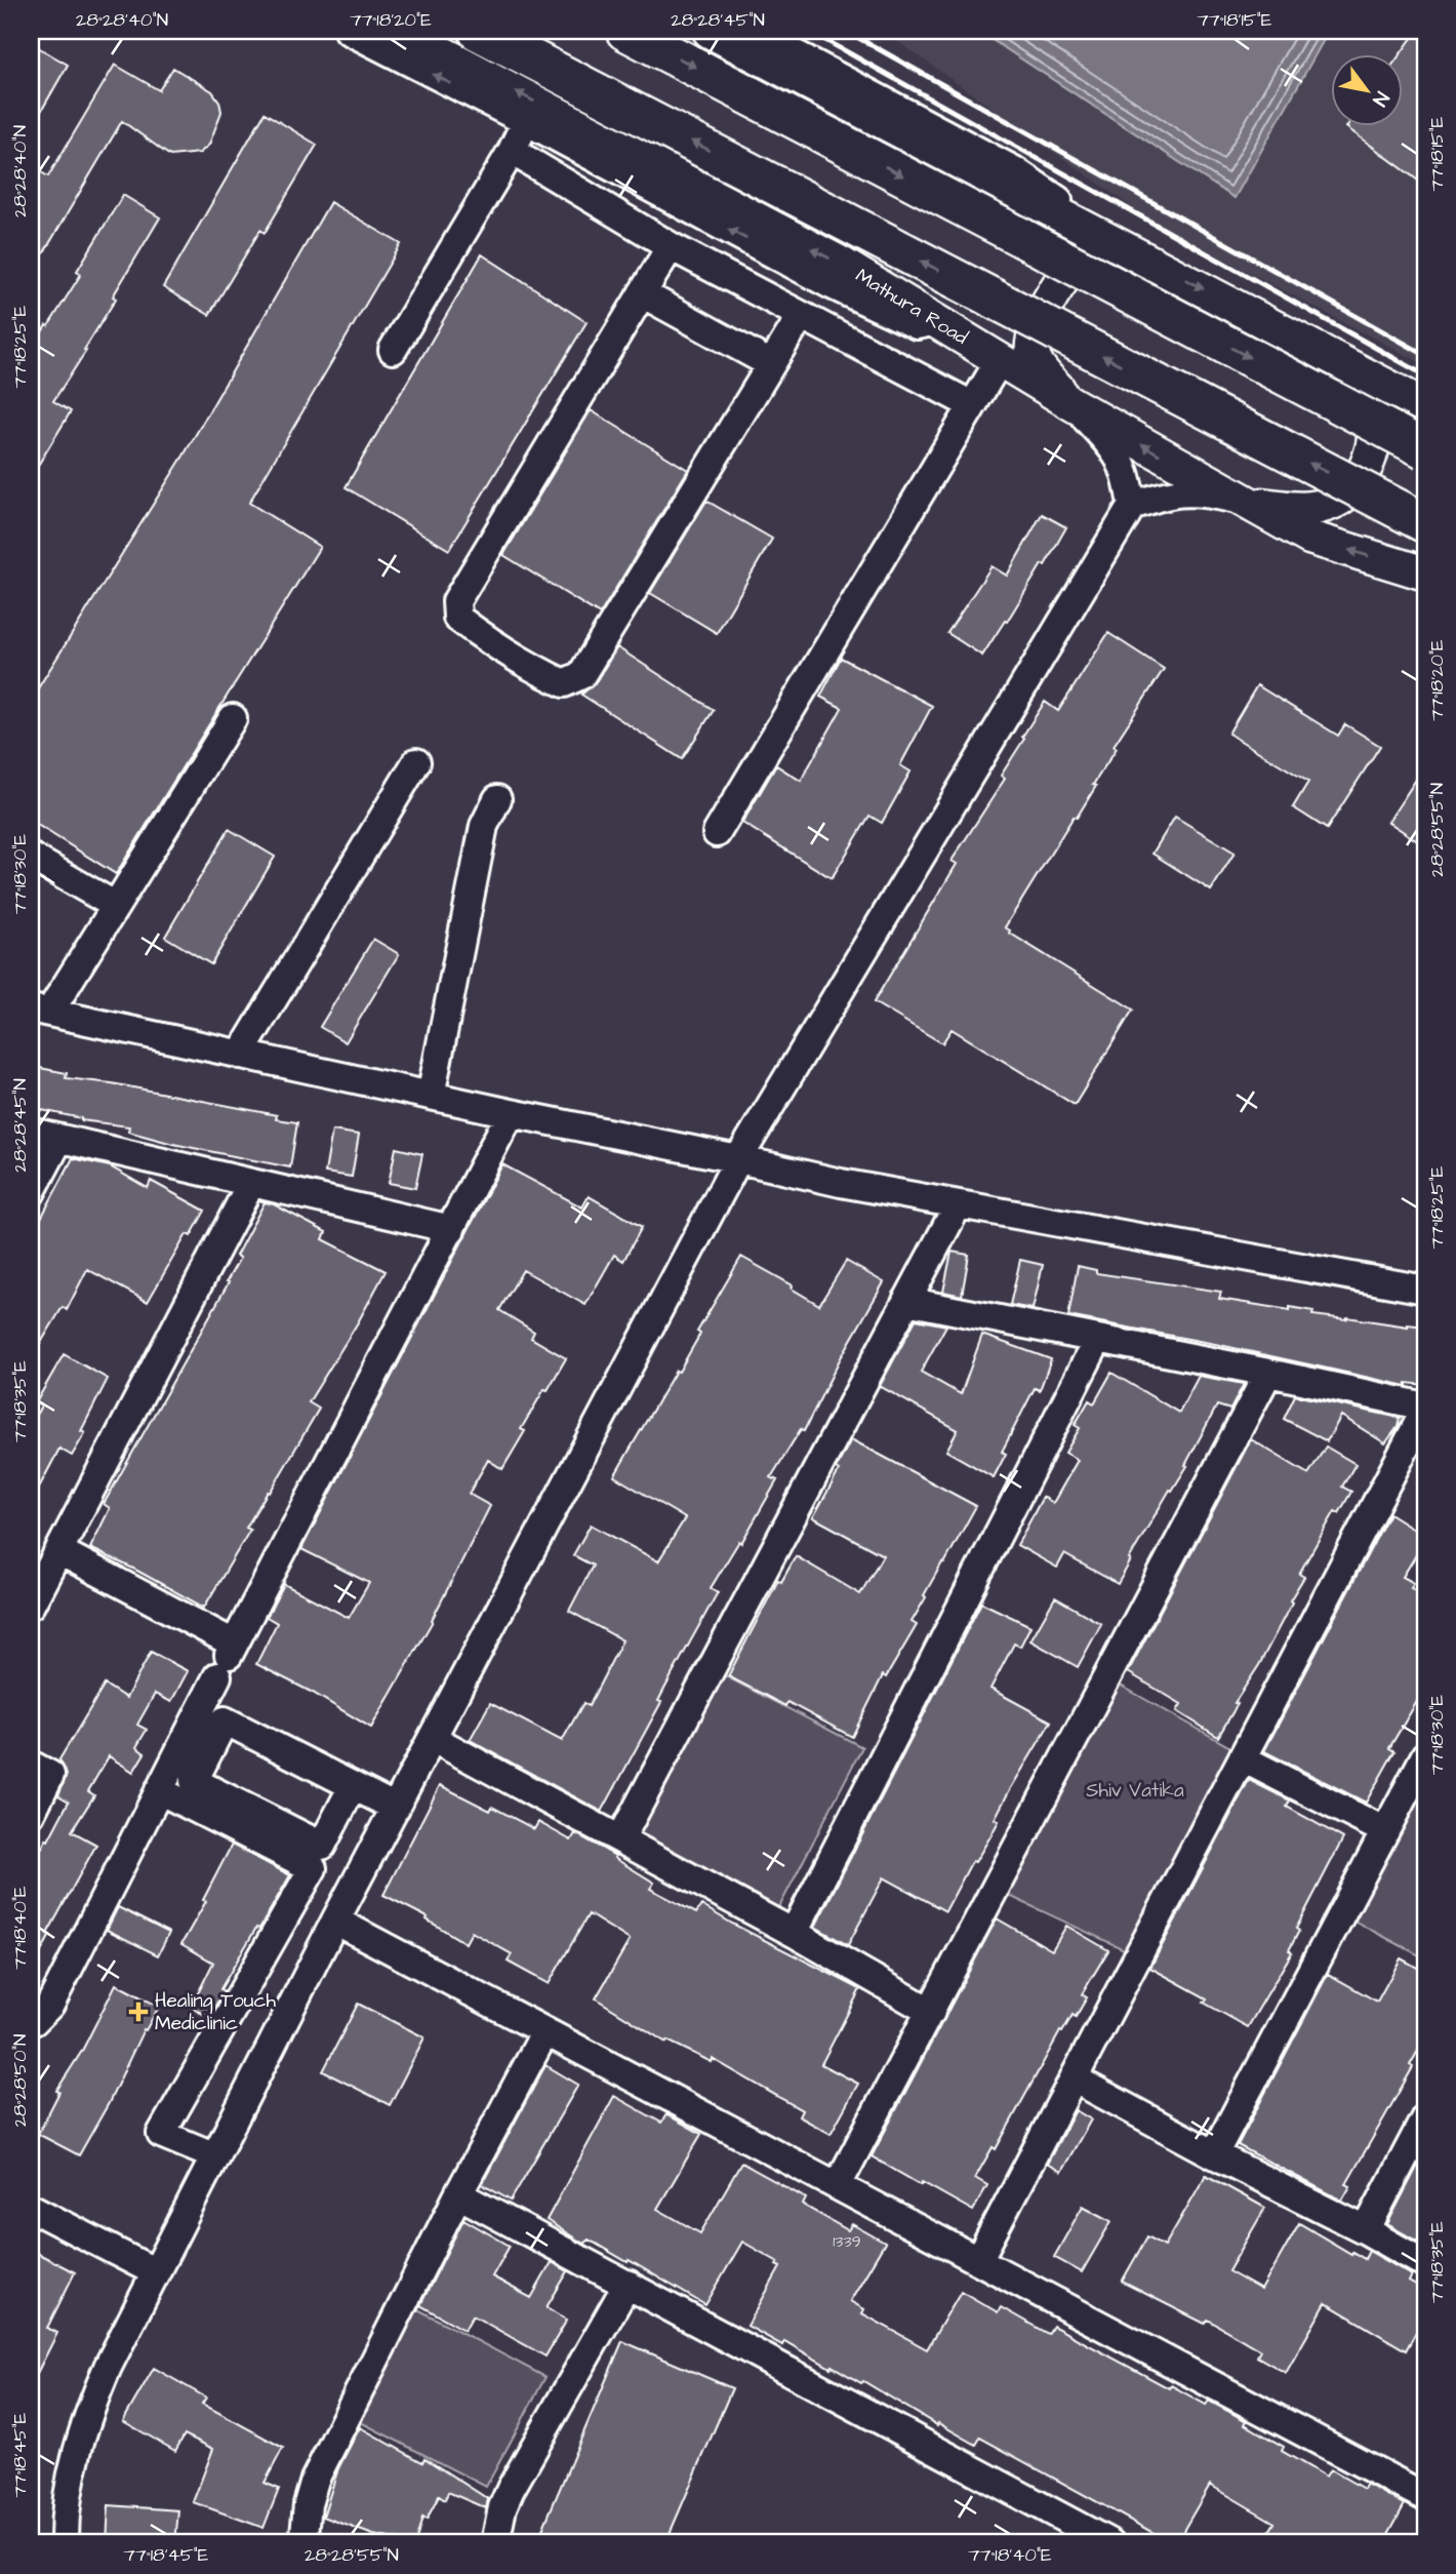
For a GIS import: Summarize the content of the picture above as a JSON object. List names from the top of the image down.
{
  "streets": {
    "highway": ["Mathura Road"]
  },
  "parks": ["Shiv Vatika"],
  "places": {
    "health": ["Healing Touch Mediclinic"]
  },
  "house_numbers": ["1339"],
  "north": "bottom right",
  "coordinates": [
    "28°28'40\"N",
    "77°18'20\"E",
    "28°28'45\"N",
    "77°18'15\"E",
    "77°18'25\"E",
    "28°28'55\"N",
    "77°18'30\"E",
    "77°18'35\"E",
    "77°18'40\"E",
    "28°28'50\"N",
    "77°18'45\"E"
  ]
}
